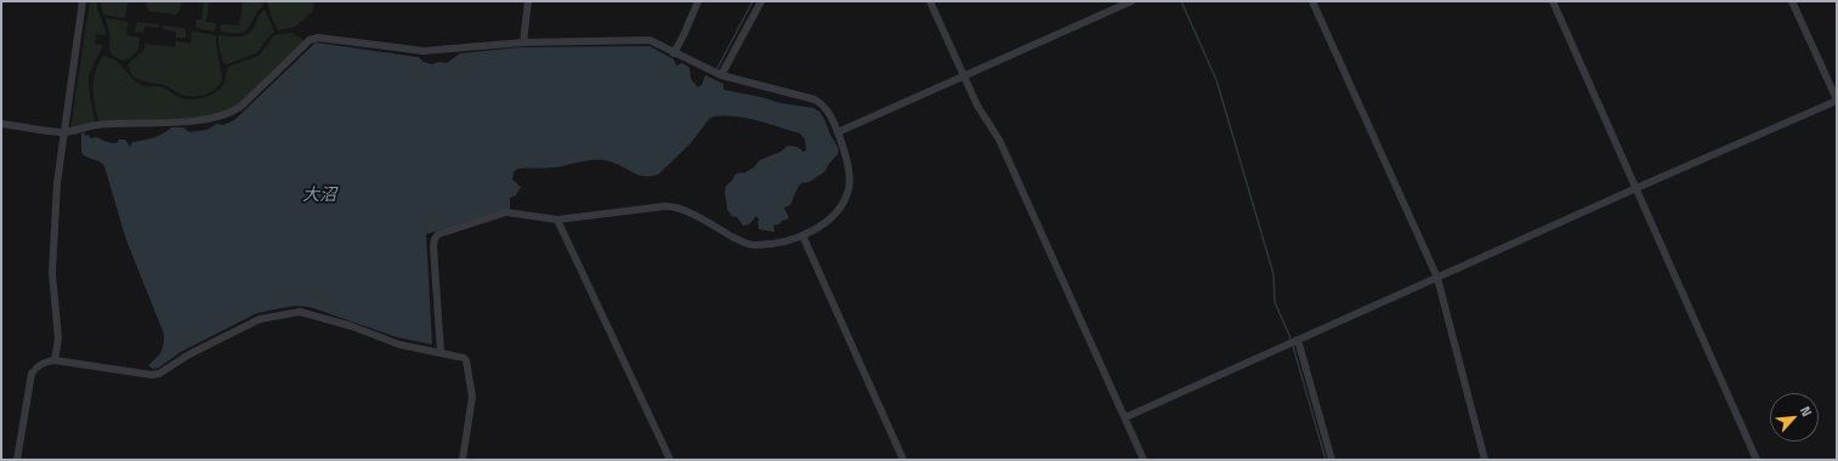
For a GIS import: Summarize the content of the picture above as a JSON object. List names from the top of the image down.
{
  "water": ["大沼"],
  "north": "top right"
}
